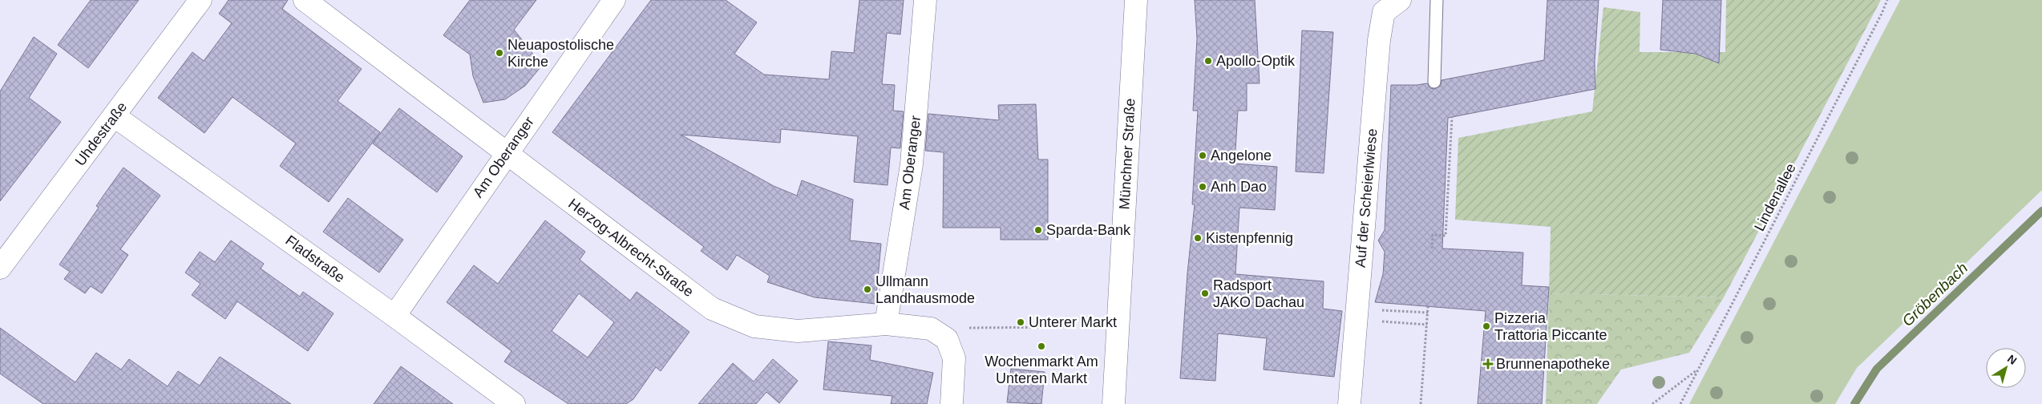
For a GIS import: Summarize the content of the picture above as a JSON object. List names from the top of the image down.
{
  "streets": {
    "street": [
      "Uhdestraße",
      "Münchner Straße",
      "Am Oberanger",
      "Auf der Scheierlwiese",
      "Herzog-Albrecht-Straße",
      "Fladstraße"
    ],
    "path": ["Lindenallee"]
  },
  "crossings": [
    ["Uhdestraße", "Fladstraße"],
    ["Am Oberanger", "Herzog-Albrecht-Straße"],
    ["Am Oberanger", "Fladstraße"]
  ],
  "water": ["Gröbenbach"],
  "places": {
    "other": [
      "Neuapostolische Kirche",
      "Apollo-Optik",
      "Angelone",
      "Anh Dao",
      "Sparda-Bank",
      "Kistenpfennig",
      "Ullmann Landhausmode",
      "Radsport JAKO Dachau",
      "Unterer Markt",
      "Pizzeria Trattoria Piccante",
      "Wochenmarkt Am Unteren Markt"
    ],
    "health": ["Brunnenapotheke"]
  },
  "north": "top right"
}
